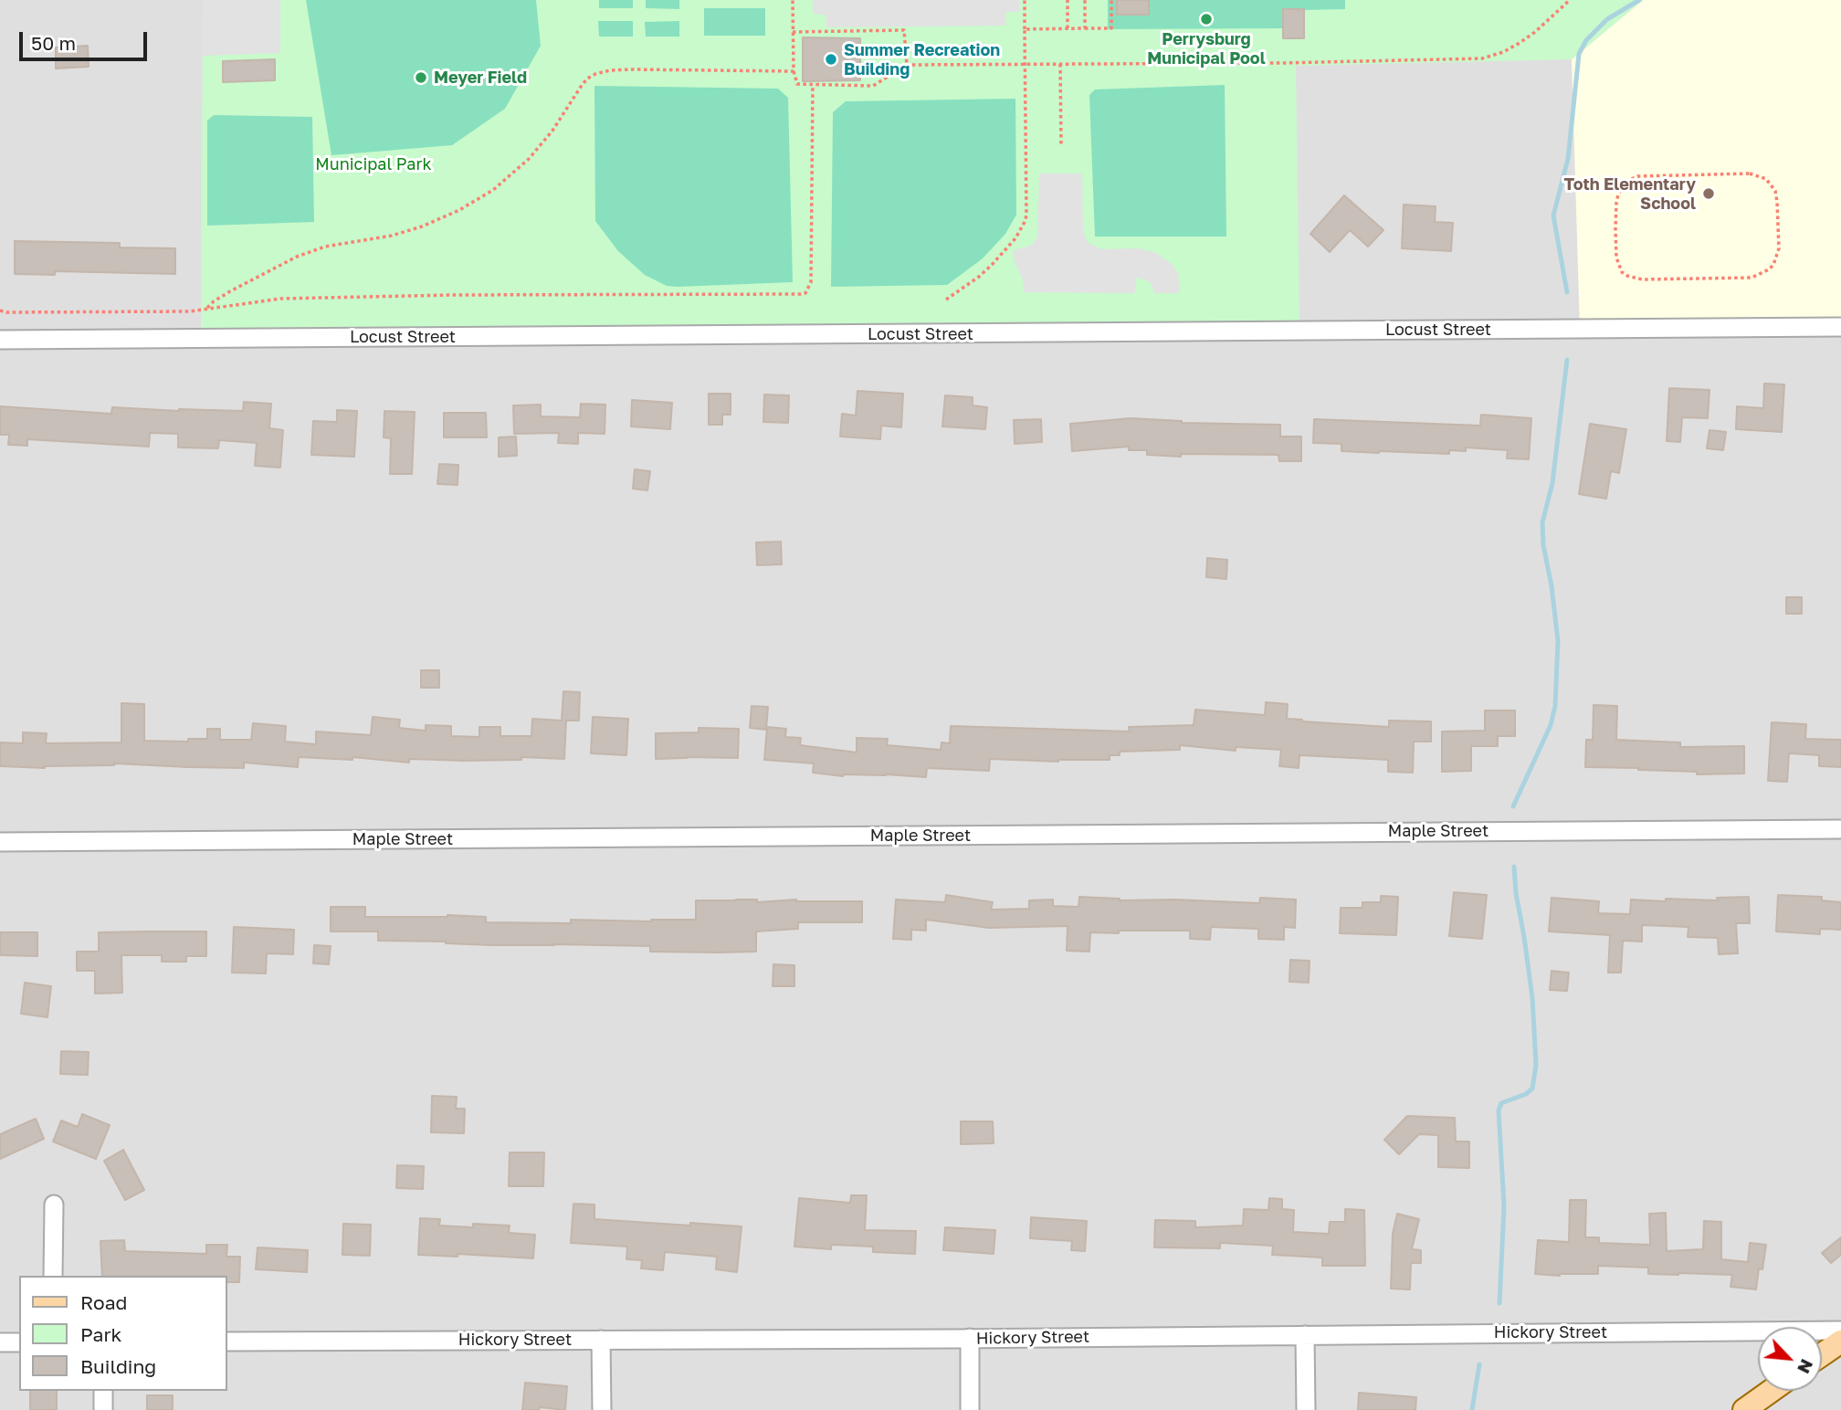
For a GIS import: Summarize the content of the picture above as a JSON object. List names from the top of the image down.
{
  "streets": {
    "street": ["Locust Street", "Maple Street", "Hickory Street"]
  },
  "parks": ["Municipal Park"],
  "places": [
    "Perrysburg Municipal Pool",
    "Summer Recreation Building",
    "Meyer Field",
    "Toth Elementary School"
  ],
  "legend": ["Road", "Park", "Building"],
  "scale_bar": "50 m",
  "north": "bottom right"
}
